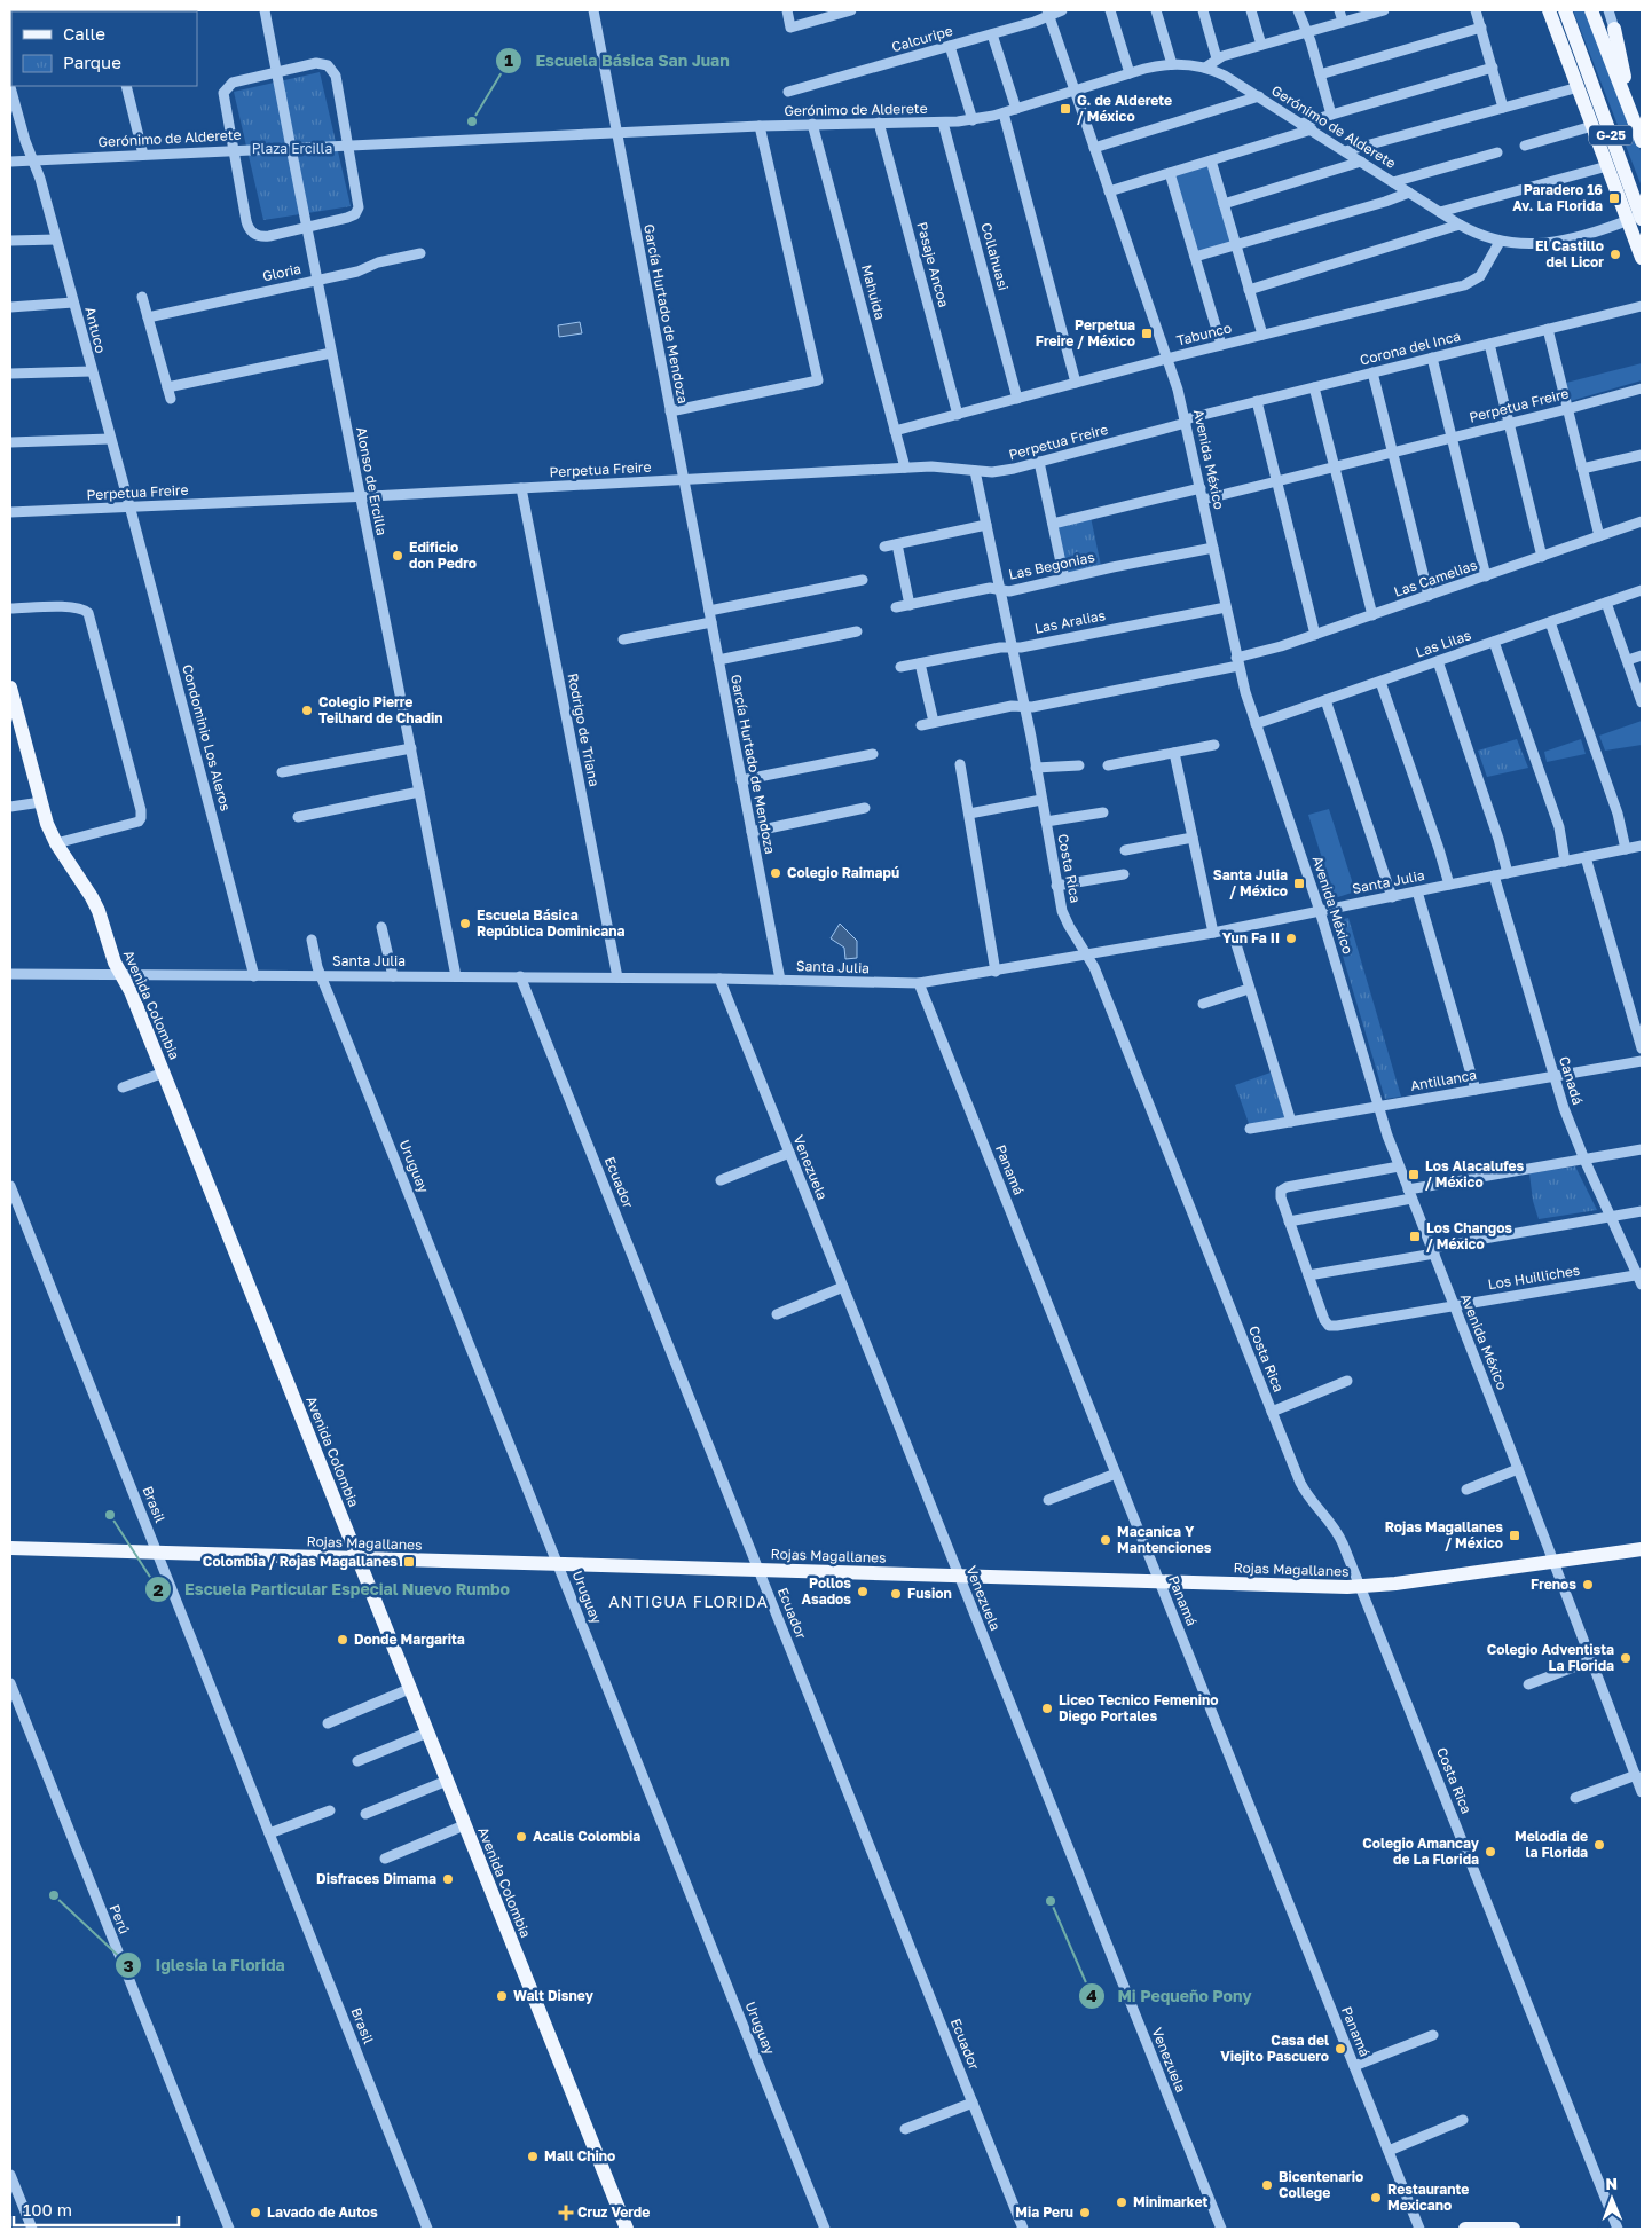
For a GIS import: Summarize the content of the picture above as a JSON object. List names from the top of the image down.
{
  "streets": {
    "main road": ["G-25", "Avenida Colombia", "Rojas Magallanes"],
    "street": [
      "Calcuripe",
      "Gerónimo de Alderete",
      "Collahuasi",
      "Pasaje Ancoa",
      "Gloria",
      "Mahuida",
      "García Hurtado de Mendoza",
      "Antuco",
      "Tabunco",
      "Corona del Inca",
      "Perpetua Freire",
      "Avenida México",
      "Alonso de Ercilla",
      "Las Begonias",
      "Las Camelias",
      "Las Aralias",
      "Las Lilas",
      "Rodrigo de Triana",
      "Condominio Los Aleros",
      "Costa Rica",
      "Santa Julia",
      "Antillanca",
      "Canadá",
      "Uruguay",
      "Venezuela",
      "Panamá",
      "Ecuador",
      "Los Huilliches",
      "Brasil",
      "Perú"
    ]
  },
  "crossings": [
    ["Calcuripe", "Avenida México"],
    ["Gerónimo de Alderete", "G-25"],
    ["Gerónimo de Alderete", "Collahuasi"],
    ["Gerónimo de Alderete", "Pasaje Ancoa"],
    ["Gerónimo de Alderete", "Mahuida"],
    ["Gerónimo de Alderete", "García Hurtado de Mendoza"],
    ["Gerónimo de Alderete", "Antuco"],
    ["Gerónimo de Alderete", "Tabunco"],
    ["Gerónimo de Alderete", "Avenida México"],
    ["Gerónimo de Alderete", "Alonso de Ercilla"],
    ["Collahuasi", "Tabunco"],
    ["Pasaje Ancoa", "Tabunco"],
    ["Gloria", "Alonso de Ercilla"],
    ["Mahuida", "Tabunco"],
    ["Mahuida", "Perpetua Freire"],
    ["García Hurtado de Mendoza", "Perpetua Freire"],
    ["García Hurtado de Mendoza", "Santa Julia"],
    ["Antuco", "Perpetua Freire"],
    ["Antuco", "Condominio Los Aleros"],
    ["Tabunco", "Avenida México"],
    ["Corona del Inca", "Perpetua Freire"],
    ["Corona del Inca", "Avenida México"],
    ["Perpetua Freire", "Avenida México"],
    ["Perpetua Freire", "Alonso de Ercilla"],
    ["Perpetua Freire", "Rodrigo de Triana"],
    ["Perpetua Freire", "Condominio Los Aleros"],
    ["Perpetua Freire", "Costa Rica"],
    ["Avenida México", "Las Begonias"],
    ["Avenida México", "Las Camelias"],
    ["Avenida México", "Las Aralias"],
    ["Avenida México", "Las Lilas"],
    ["Avenida México", "Santa Julia"],
    ["Avenida México", "Antillanca"],
    ["Avenida México", "Los Huilliches"],
    ["Avenida México", "Rojas Magallanes"],
    ["Alonso de Ercilla", "Santa Julia"],
    ["Las Begonias", "Costa Rica"],
    ["Las Camelias", "Costa Rica"],
    ["Las Aralias", "Costa Rica"],
    ["Rodrigo de Triana", "Santa Julia"],
    ["Condominio Los Aleros", "Santa Julia"],
    ["Costa Rica", "Santa Julia"],
    ["Costa Rica", "Rojas Magallanes"],
    ["Santa Julia", "Avenida Colombia"],
    ["Santa Julia", "Canadá"],
    ["Santa Julia", "Uruguay"],
    ["Santa Julia", "Venezuela"],
    ["Santa Julia", "Panamá"],
    ["Santa Julia", "Ecuador"],
    ["Avenida Colombia", "Rojas Magallanes"],
    ["Antillanca", "Canadá"],
    ["Canadá", "Los Huilliches"],
    ["Uruguay", "Rojas Magallanes"],
    ["Venezuela", "Rojas Magallanes"],
    ["Panamá", "Rojas Magallanes"],
    ["Ecuador", "Rojas Magallanes"],
    ["Brasil", "Rojas Magallanes"]
  ],
  "districts": ["ANTIGUA FLORIDA"],
  "parks": ["Plaza Ercilla"],
  "places": {
    "transit": [
      "G. de Alderete / México",
      "Paradero 16 Av. La Florida",
      "Perpetua Freire / México",
      "Santa Julia / México",
      "Los Alacalufes / México",
      "Los Changos / México",
      "Rojas Magallanes / México",
      "Colombia / Rojas Magallanes"
    ],
    "other": [
      "Escuela Básica San Juan",
      "El Castillo del Licor",
      "Edificio don Pedro",
      "Colegio Pierre Teilhard de Chadin",
      "Colegio Raimapú",
      "Escuela Básica República Dominicana",
      "Yun Fa II",
      "Escuela Particular Especial Nuevo Rumbo",
      "Macanica Y Mantenciones",
      "Frenos",
      "Pollos Asados",
      "Fusion",
      "Donde Margarita",
      "Colegio Adventista La Florida",
      "Liceo Tecnico Femenino Diego Portales",
      "Acalis Colombia",
      "Melodia de la Florida",
      "Colegio Amancay de La Florida",
      "Disfraces Dimama",
      "Iglesia la Florida",
      "Mi Pequeño Pony",
      "Walt Disney",
      "Casa del Viejito Pascuero",
      "Mall Chino",
      "Bicentenario College",
      "Restaurante Mexicano",
      "Minimarket",
      "Lavado de Autos",
      "Mia Peru"
    ],
    "health": ["Cruz Verde"]
  },
  "legend": ["Calle", "Parque"],
  "scale_bar": "100 m",
  "north": "top"
}
